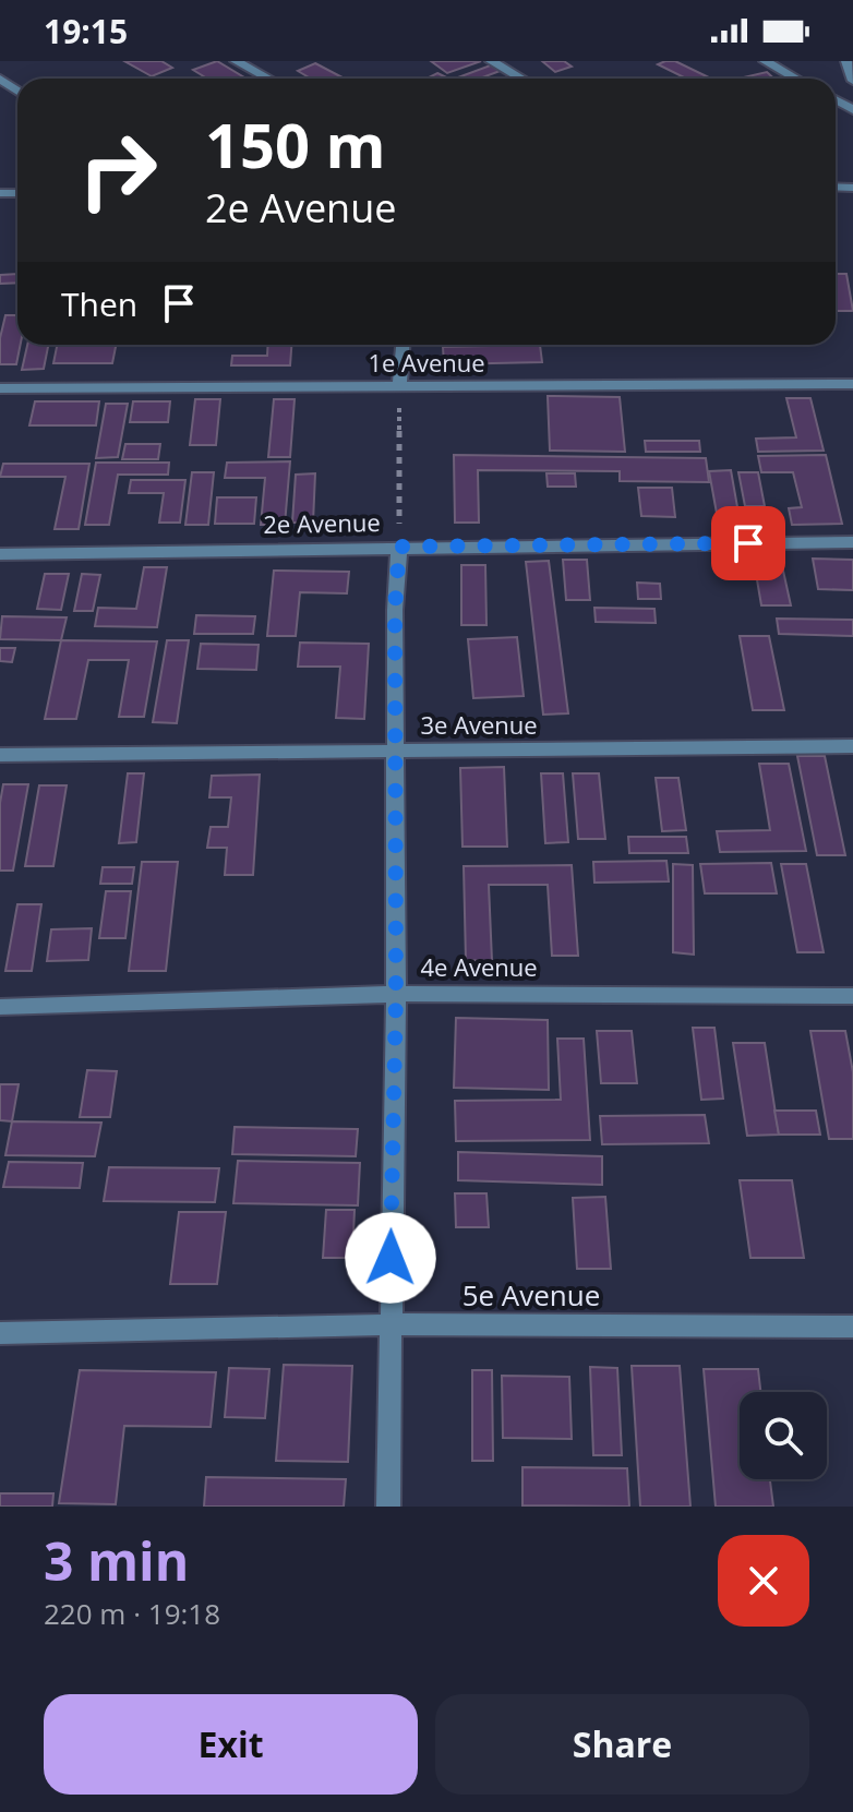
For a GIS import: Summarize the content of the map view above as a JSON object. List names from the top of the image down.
{
  "streets": {
    "street": [
      "1e Avenue",
      "2e Avenue",
      "3e Avenue",
      "4e Avenue",
      "5e Avenue"
    ]
  },
  "page": {
    "status": "19:15",
    "turn": ["150 m", "2e Avenue"],
    "then": "Then",
    "heading": ["3 min", "220 m · 19:18"],
    "buttons": ["Exit", "Share"]
  }
}
